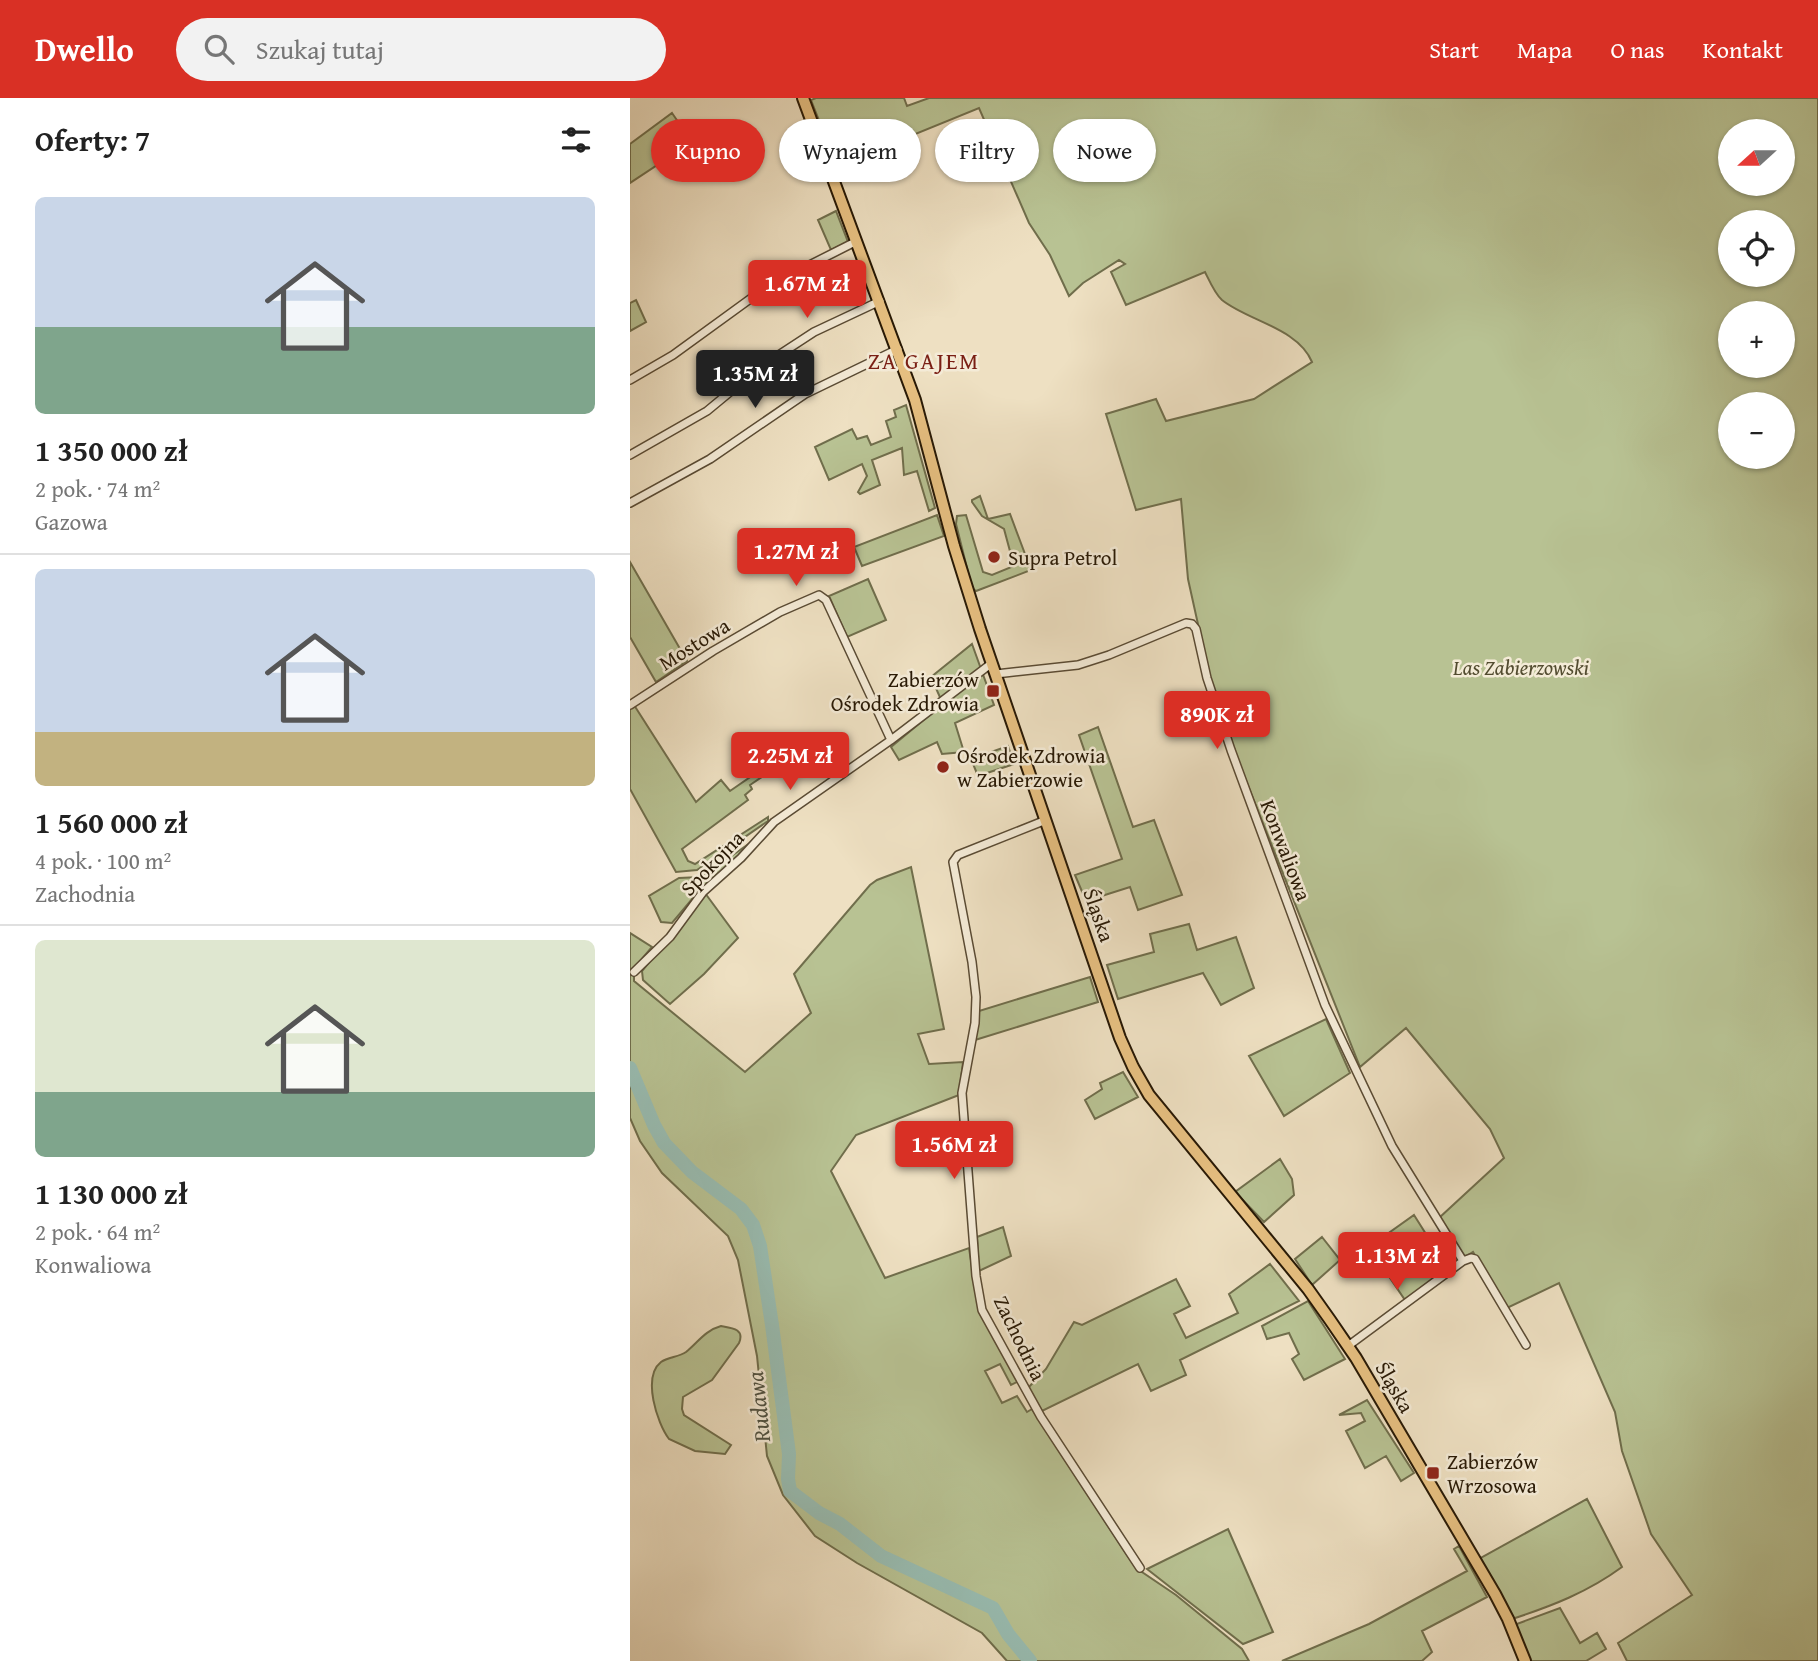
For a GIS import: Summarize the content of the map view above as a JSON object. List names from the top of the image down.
{
  "streets": {
    "main road": ["Śląska"],
    "street": [
      "Mostowa",
      "Konwaliowa",
      "Spokojna",
      "Zachodnia"
    ]
  },
  "crossings": [
    ["Mostowa", "Spokojna"],
    ["Konwaliowa", "Spokojna"],
    ["Konwaliowa", "Śląska"],
    ["Spokojna", "Śląska"],
    ["Śląska", "Zachodnia"]
  ],
  "districts": ["ZA GAJEM"],
  "water": ["Rudawa"],
  "parks": ["Las Zabierzowski"],
  "places": {
    "other": ["Supra Petrol", "Ośrodek Zdrowia w Zabierzowie"],
    "transit": ["Zabierzów Ośrodek Zdrowia", "Zabierzów Wrzosowa"]
  },
  "north": "left",
  "page": {
    "header": "Dwello",
    "search": "Szukaj tutaj",
    "nav": [
      "Start",
      "Mapa",
      "O nas",
      "Kontakt"
    ],
    "heading": "Oferty: 7",
    "map_buttons": ["+", "−"],
    "chip": [
      "Kupno",
      "Wynajem",
      "Filtry",
      "Nowe"
    ],
    "list": [
      {
        "name": "1 350 000 zł",
        "note": "2 pok. · 74 m² · Gazowa"
      },
      {
        "name": "1 560 000 zł",
        "note": "4 pok. · 100 m² · Zachodnia"
      },
      {
        "name": "1 130 000 zł",
        "note": "2 pok. · 64 m² · Konwaliowa"
      }
    ],
    "price": [
      "1.67M zł",
      "1.35M zł",
      "1.27M zł",
      "890K zł",
      "2.25M zł",
      "1.56M zł",
      "1.13M zł"
    ]
  }
}
